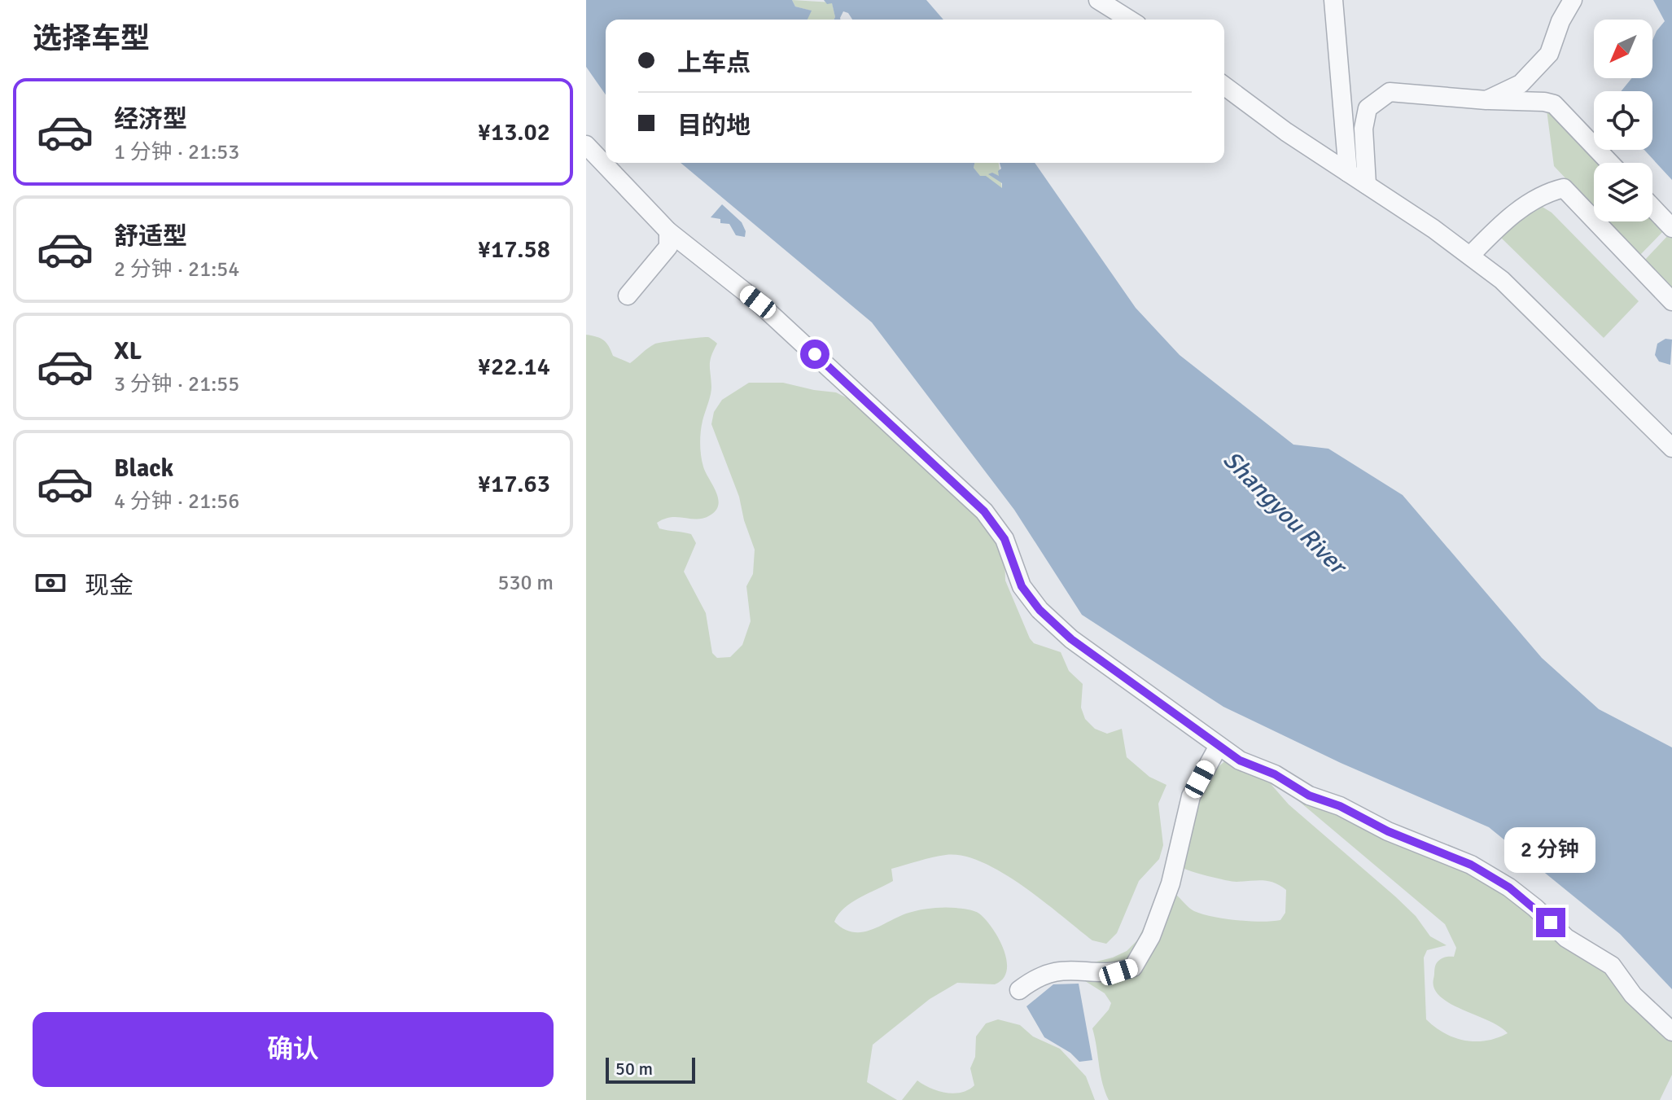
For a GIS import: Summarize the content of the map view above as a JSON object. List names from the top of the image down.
{
  "water": ["Shangyou River"],
  "scale_bar": "50 m",
  "north": "bottom left",
  "page": {
    "heading": "选择车型",
    "banner": ["上车点", "目的地"],
    "list": [
      {
        "name": "经济型",
        "note": "1 分钟 · 21:53",
        "value": "¥13.02"
      },
      {
        "name": "舒适型",
        "note": "2 分钟 · 21:54",
        "value": "¥17.58"
      },
      {
        "name": "XL",
        "note": "3 分钟 · 21:55",
        "value": "¥22.14"
      },
      {
        "name": "Black",
        "note": "4 分钟 · 21:56",
        "value": "¥17.63"
      }
    ],
    "pay": ["现金", "530 m"],
    "bubble": "2 分钟",
    "buttons": "确认",
    "scale": "50 m"
  }
}
